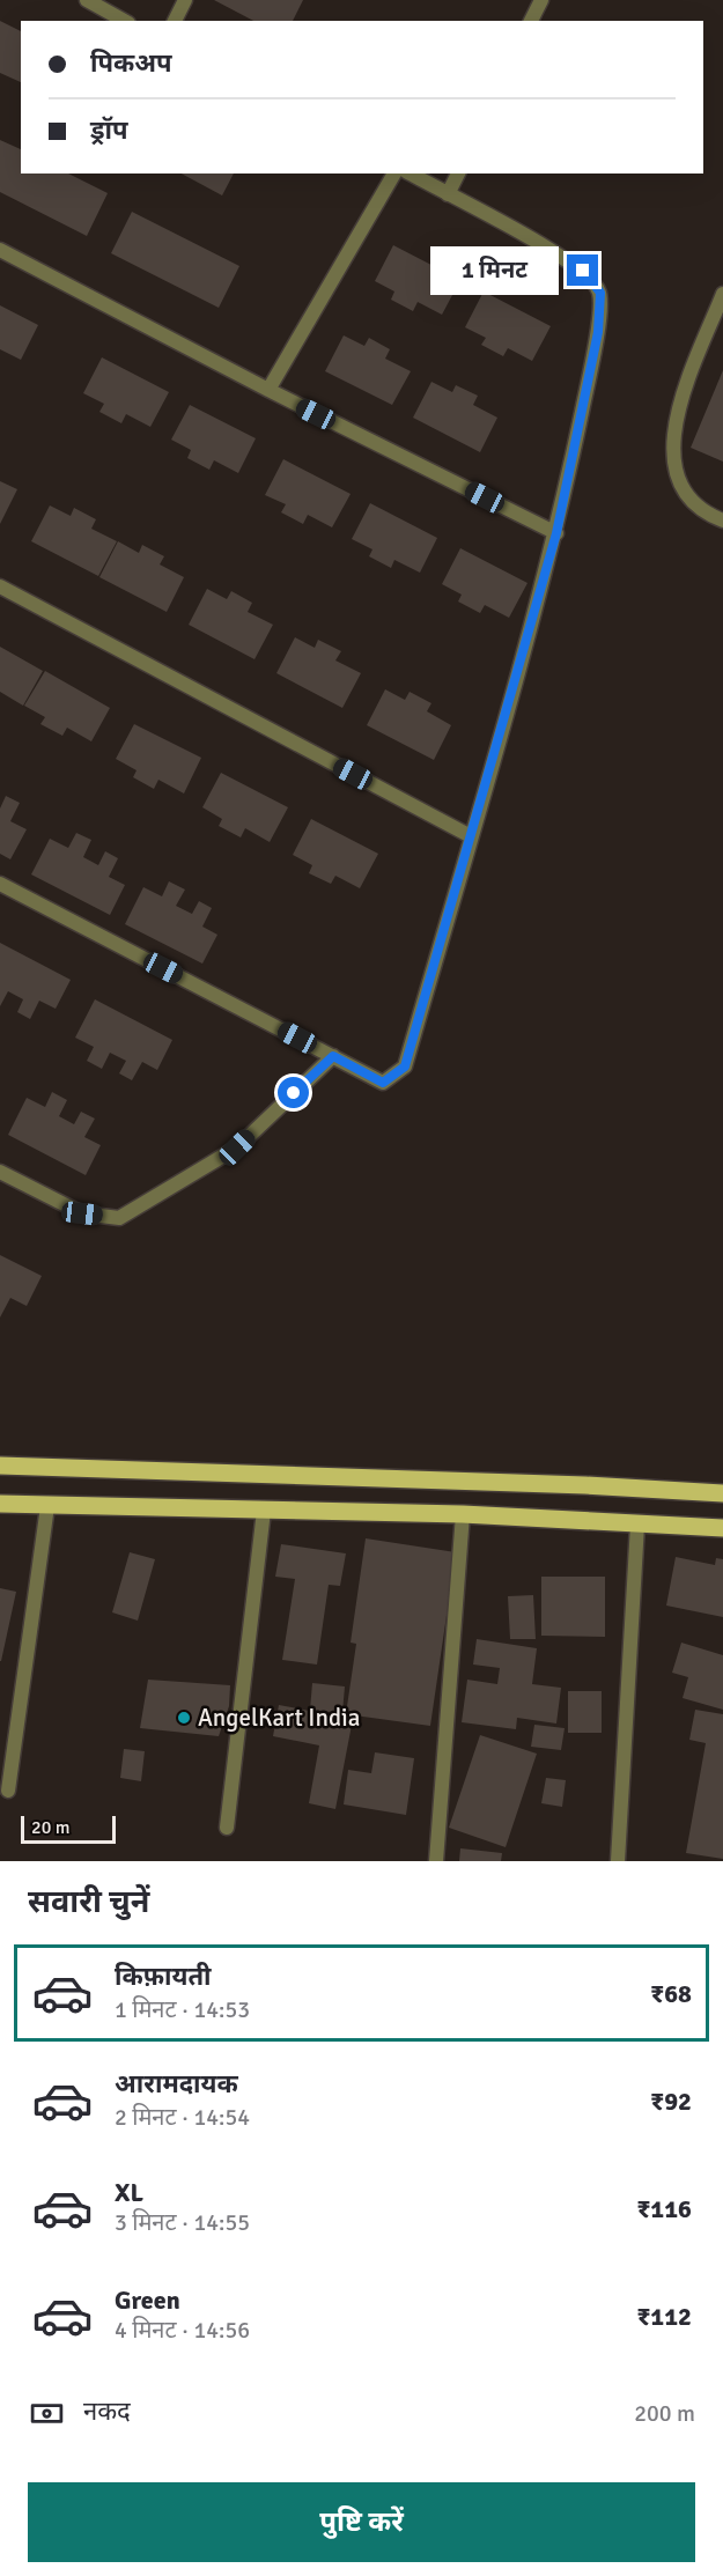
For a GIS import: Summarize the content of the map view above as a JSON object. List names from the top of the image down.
{
  "places": ["AngelKart India"],
  "scale_bar": "20 m",
  "page": {
    "banner": ["पिकअप", "ड्रॉप"],
    "bubble": "1 मिनट",
    "scale": "20 m",
    "heading": "सवारी चुनें",
    "list": [
      {
        "name": "किफ़ायती",
        "note": "1 मिनट · 14:53",
        "value": "₹68"
      },
      {
        "name": "आरामदायक",
        "note": "2 मिनट · 14:54",
        "value": "₹92"
      },
      {
        "name": "XL",
        "note": "3 मिनट · 14:55",
        "value": "₹116"
      },
      {
        "name": "Green",
        "note": "4 मिनट · 14:56",
        "value": "₹112"
      }
    ],
    "pay": ["नकद", "200 m"],
    "buttons": "पुष्टि करें"
  }
}
